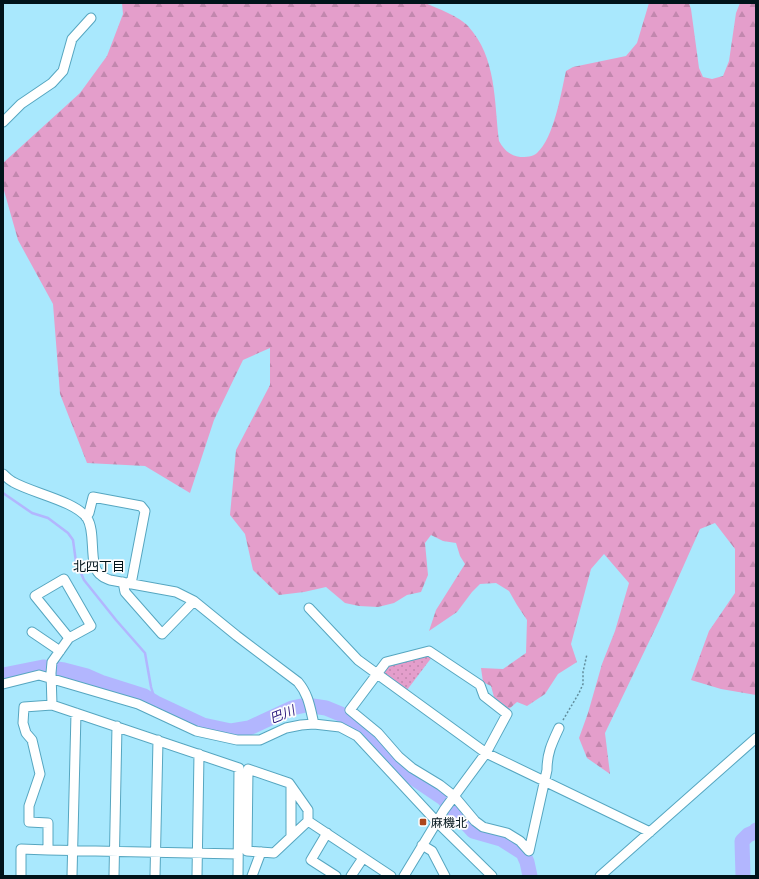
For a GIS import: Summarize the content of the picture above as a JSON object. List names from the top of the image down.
{
  "districts": ["北四丁目"],
  "water": ["巴川"],
  "places": {
    "transit": ["麻機北"]
  }
}
